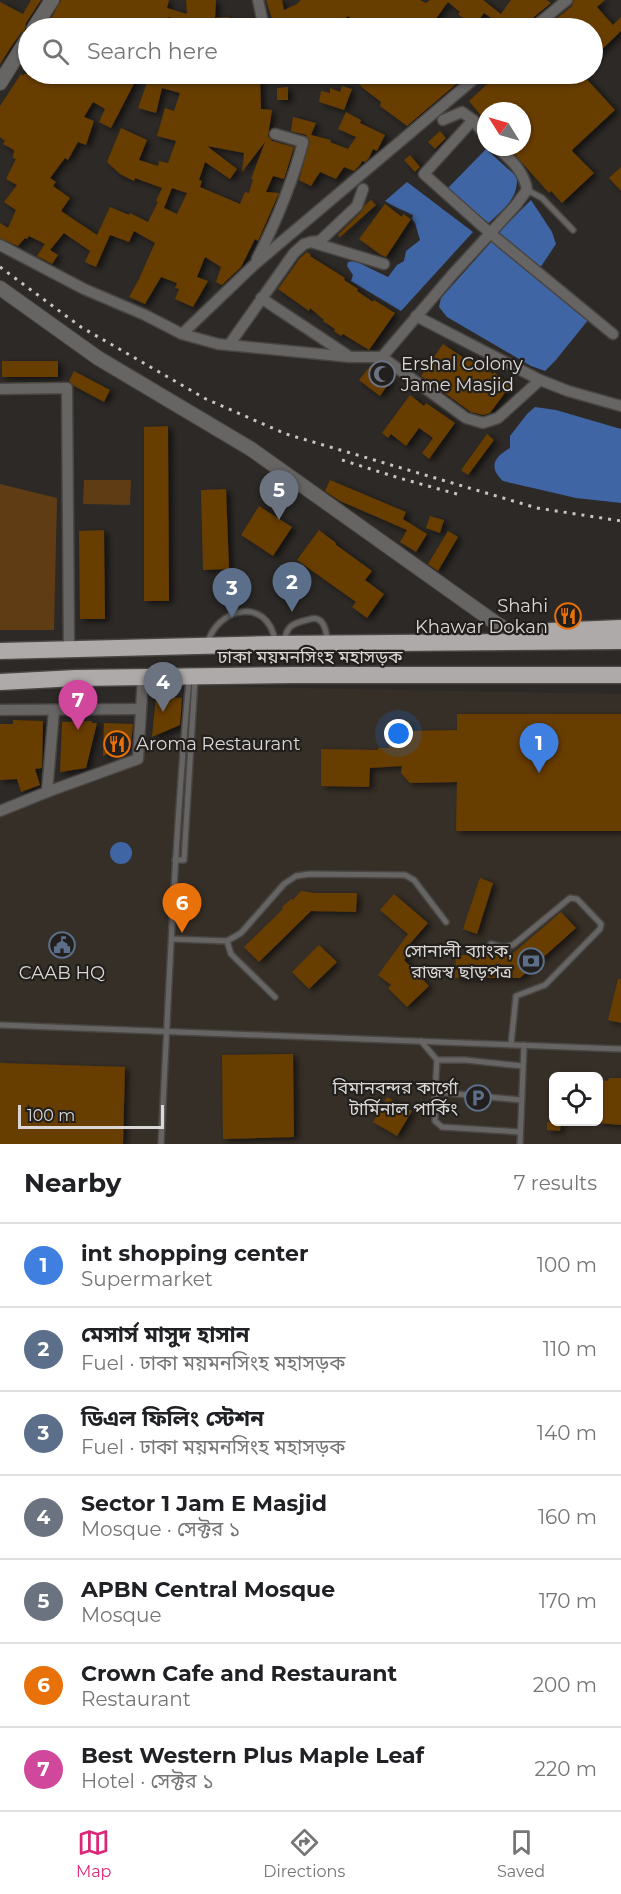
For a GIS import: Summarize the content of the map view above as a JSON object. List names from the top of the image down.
{
  "streets": {
    "highway": ["ঢাকা ময়মনসিংহ মহাসড়ক"]
  },
  "places": {
    "mosque": ["Ershal Colony Jame Masjid"],
    "restaurant": ["Shahi Khawar Dokan", "Aroma Restaurant"],
    "public building": ["CAAB HQ"],
    "bank": ["সোনালী ব্যাংক, রাজস্ব ছাড়পত্র"],
    "parking": ["বিমানবন্দর কার্গো টার্মিনাল পার্কিং"]
  },
  "scale_bar": "100 m",
  "north": "top left",
  "page": {
    "search": "Search here",
    "pins": [
      "5",
      "2",
      "3",
      "4",
      "7",
      "1",
      "6"
    ],
    "scale": "100 m",
    "heading": ["Nearby", "7 results"],
    "list": [
      {
        "mark": "1",
        "name": "int shopping center",
        "note": "Supermarket",
        "value": "100 m"
      },
      {
        "mark": "2",
        "name": "মেসার্স মাসুদ হাসান",
        "note": "Fuel · ঢাকা ময়মনসিংহ মহাসড়ক",
        "value": "110 m"
      },
      {
        "mark": "3",
        "name": "ডিএল ফিলিং স্টেশন",
        "note": "Fuel · ঢাকা ময়মনসিংহ মহাসড়ক",
        "value": "140 m"
      },
      {
        "mark": "4",
        "name": "Sector 1 Jam E Masjid",
        "note": "Mosque · সেক্টর ১",
        "value": "160 m"
      },
      {
        "mark": "5",
        "name": "APBN Central Mosque",
        "note": "Mosque",
        "value": "170 m"
      },
      {
        "mark": "6",
        "name": "Crown Cafe and Restaurant",
        "note": "Restaurant",
        "value": "200 m"
      },
      {
        "mark": "7",
        "name": "Best Western Plus Maple Leaf",
        "note": "Hotel · সেক্টর ১",
        "value": "220 m"
      }
    ],
    "nav": ["Map", "Directions", "Saved"]
  }
}
